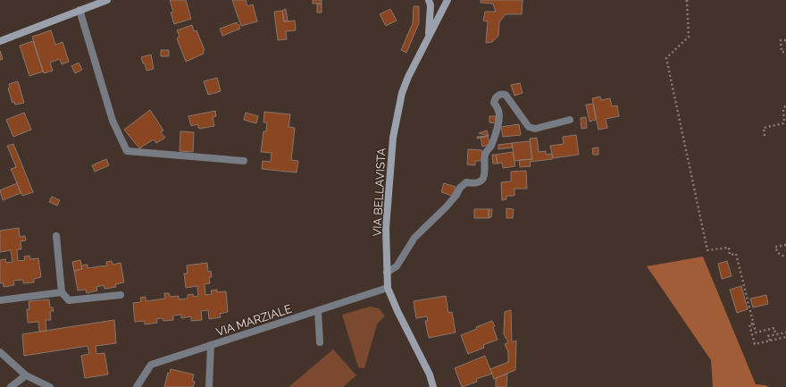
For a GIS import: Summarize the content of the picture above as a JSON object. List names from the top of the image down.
{
  "streets": {
    "street": ["VIA BELLAVISTA", "VIA MARZIALE"]
  },
  "crossings": [
    ["VIA BELLAVISTA", "VIA MARZIALE"]
  ]
}
